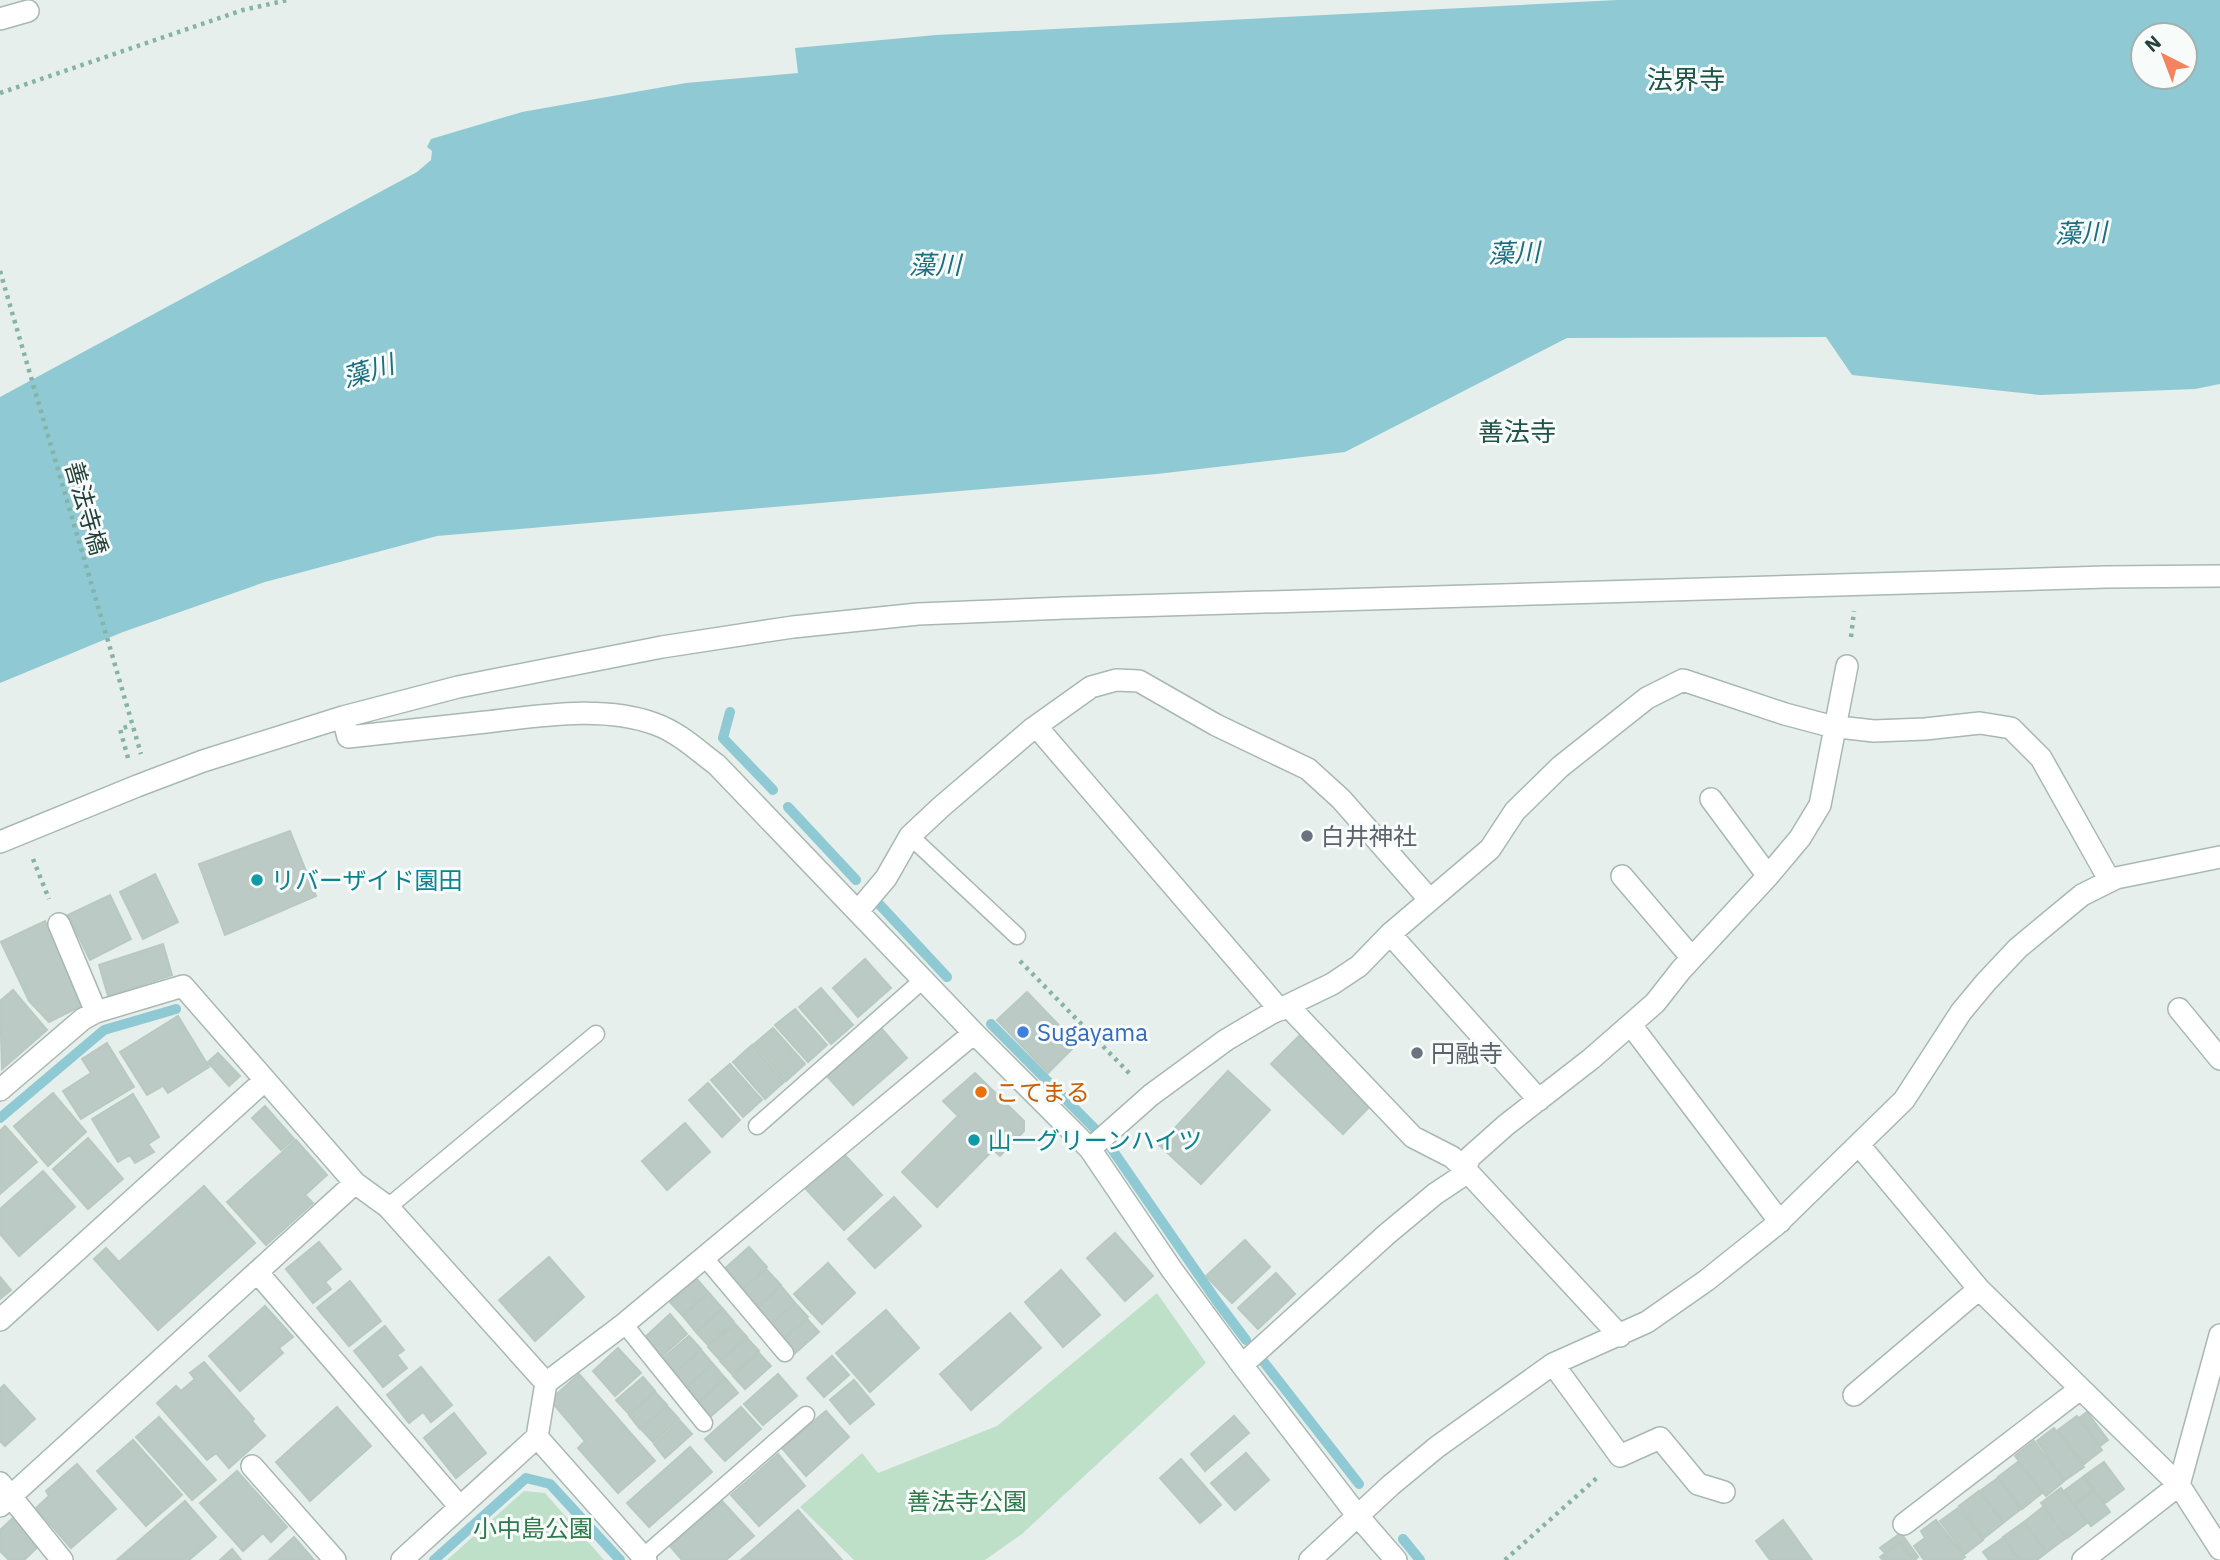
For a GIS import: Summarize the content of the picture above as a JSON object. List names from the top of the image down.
{
  "streets": {
    "path": ["善法寺橋"]
  },
  "districts": ["法界寺", "善法寺"],
  "water": ["藻川"],
  "parks": ["善法寺公園", "小中島公園"],
  "places": [
    "白井神社",
    "リバーザイド園田",
    "Sugayama",
    "円融寺",
    "こてまる",
    "山一グリーンハイツ"
  ],
  "north": "top left"
}
